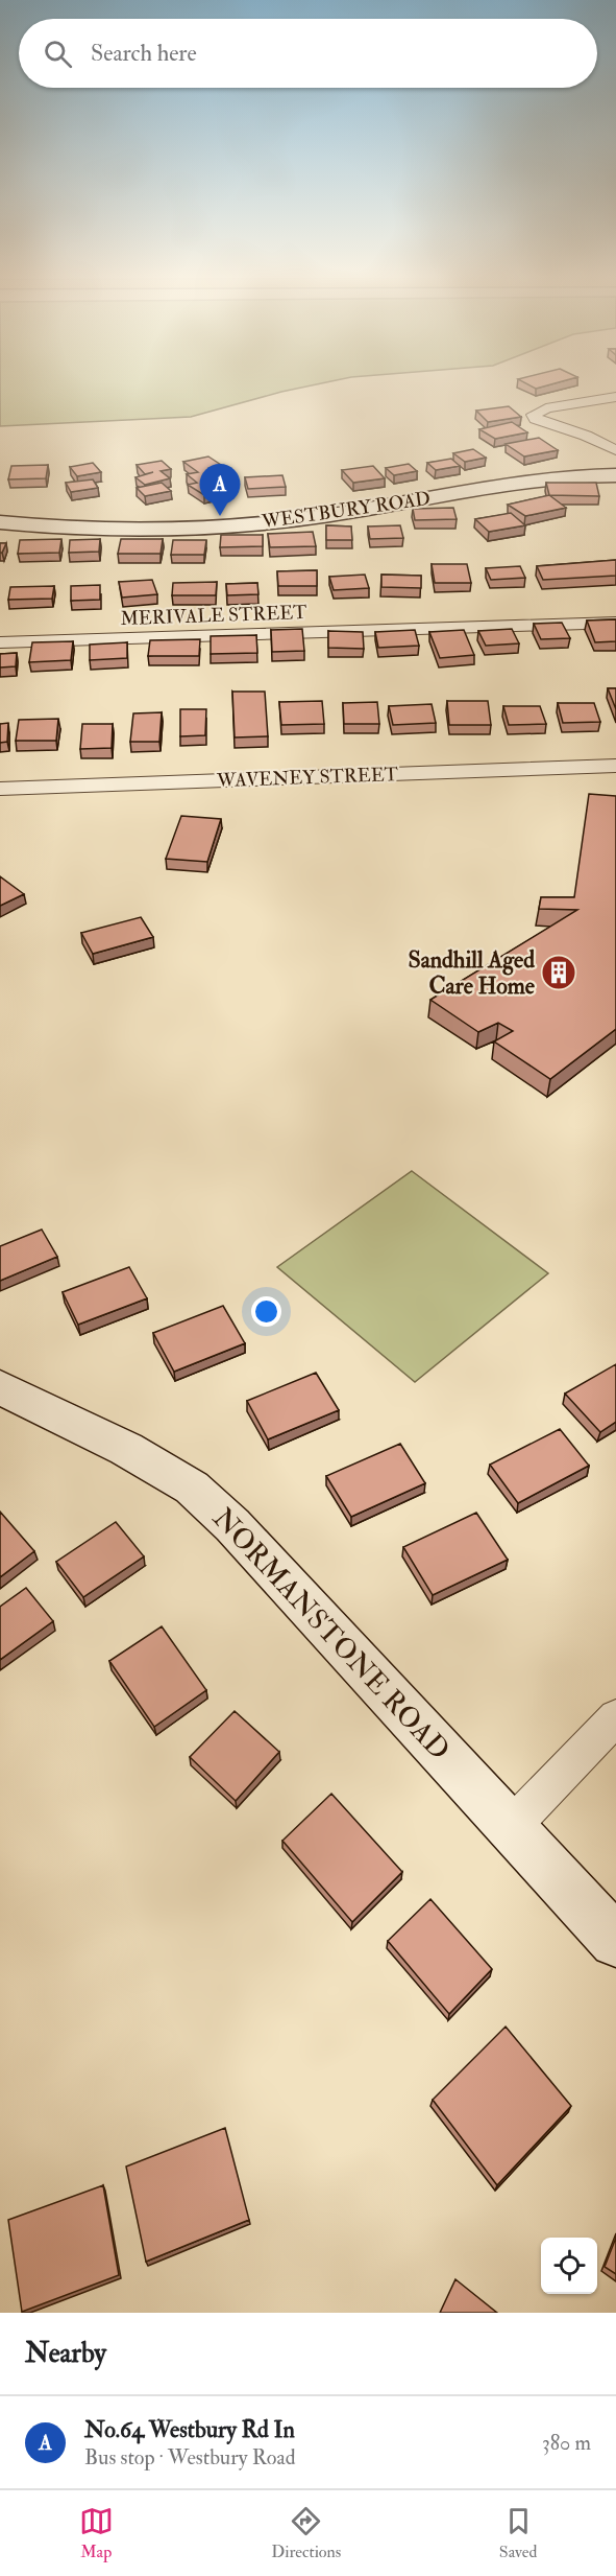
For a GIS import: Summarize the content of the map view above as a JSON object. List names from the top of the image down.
{
  "streets": {
    "main road": ["WESTBURY ROAD", "NORMANSTONE ROAD"],
    "street": ["MERIVALE STREET", "WAVENEY STREET"]
  },
  "places": {
    "building": ["Sandhill Aged Care Home"]
  },
  "page": {
    "search": "Search here",
    "pins": "A",
    "heading": "Nearby",
    "list": [
      {
        "mark": "A",
        "name": "No.64 Westbury Rd In",
        "note": "Bus stop · Westbury Road",
        "value": "380 m"
      }
    ],
    "nav": ["Map", "Directions", "Saved"]
  }
}
